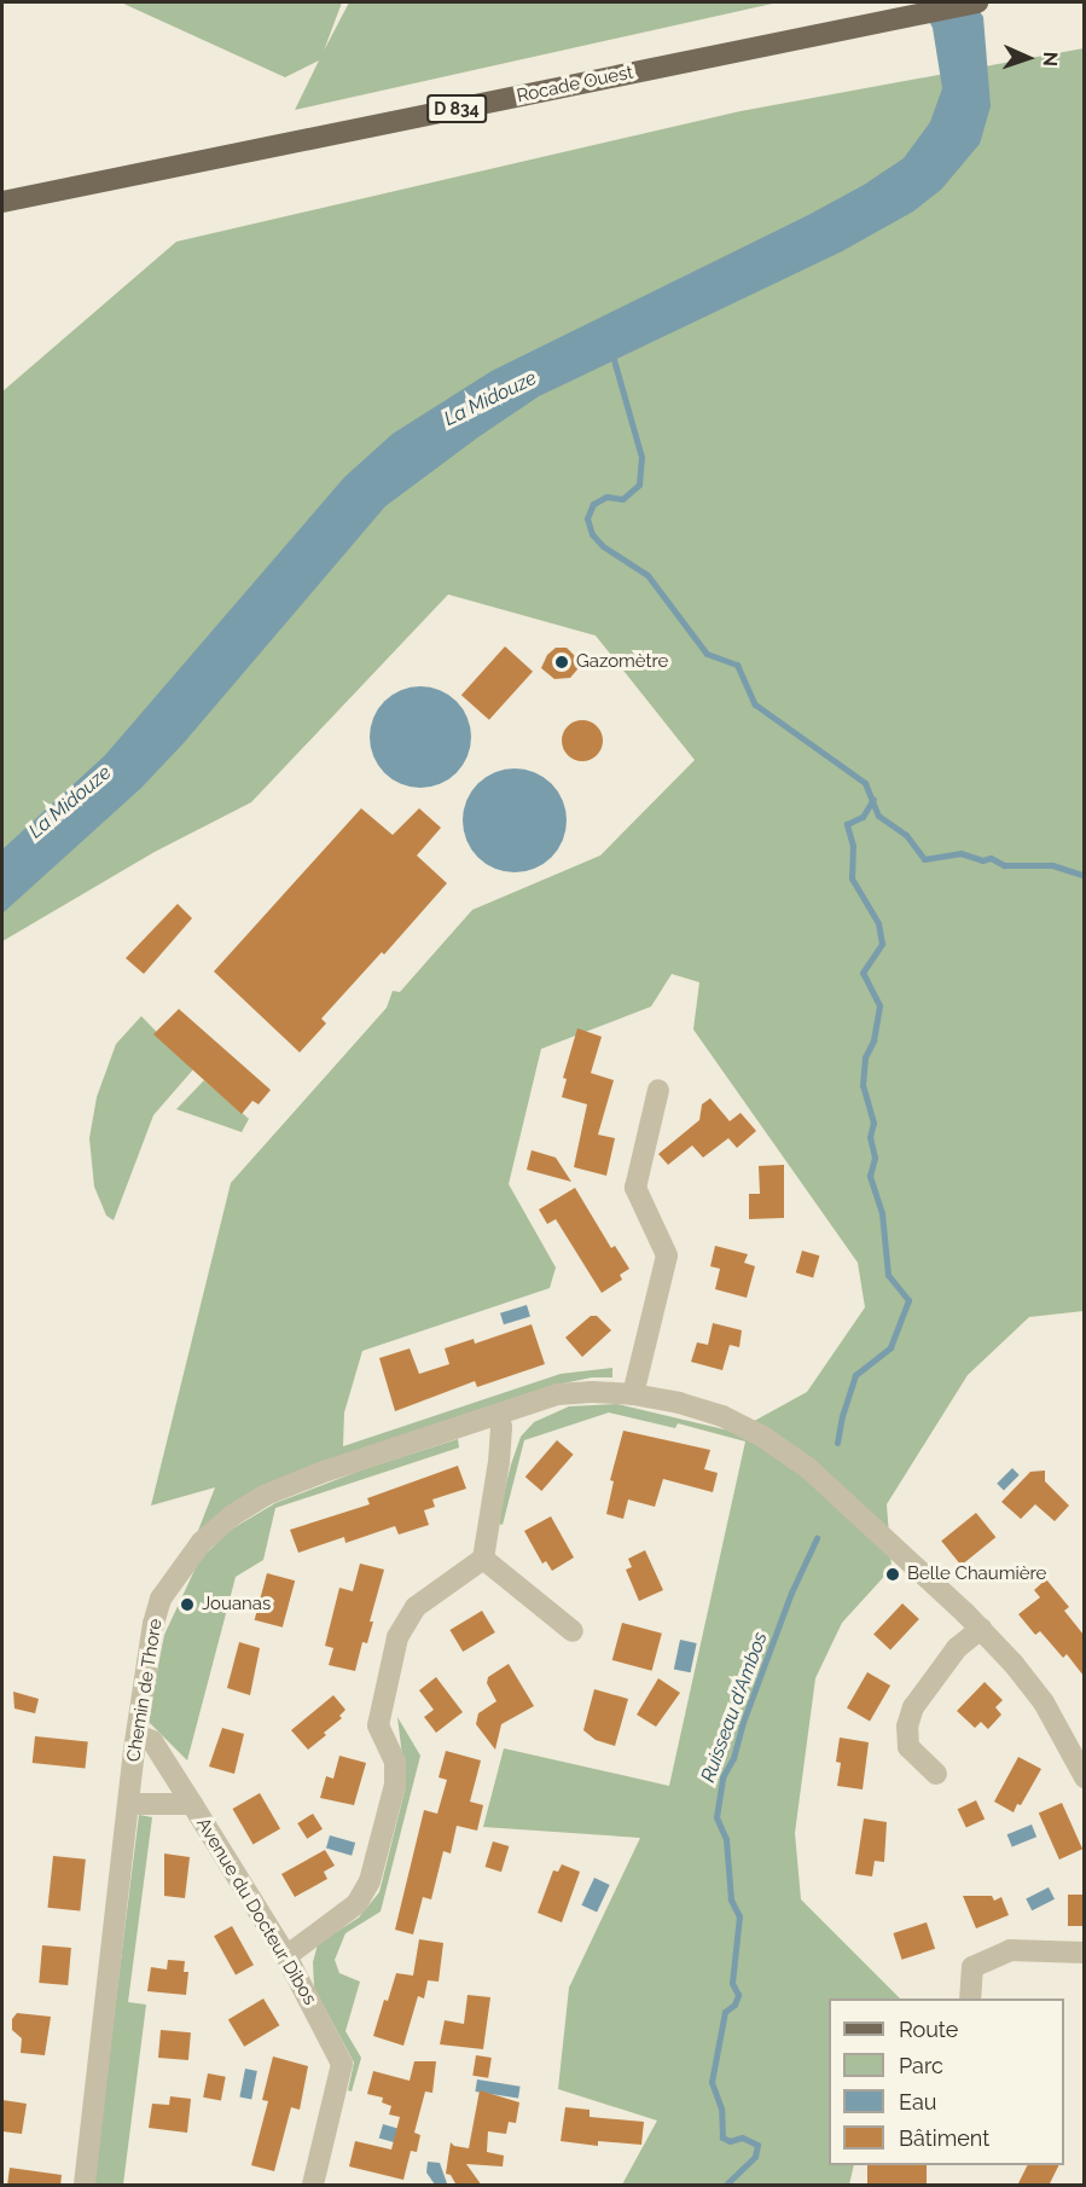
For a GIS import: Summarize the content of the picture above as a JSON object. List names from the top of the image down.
{
  "streets": {
    "main road": ["Rocade Ouest", "D 834"],
    "street": ["Chemin de Thore", "Avenue du Docteur Dibos"]
  },
  "crossings": [
    ["Chemin de Thore", "Avenue du Docteur Dibos"]
  ],
  "water": ["La Midouze", "Ruisseau d'Ambos"],
  "places": ["Gazomètre", "Belle Chaumière", "Jouanas"],
  "legend": [
    "Route",
    "Parc",
    "Eau",
    "Bâtiment"
  ],
  "north": "right"
}
